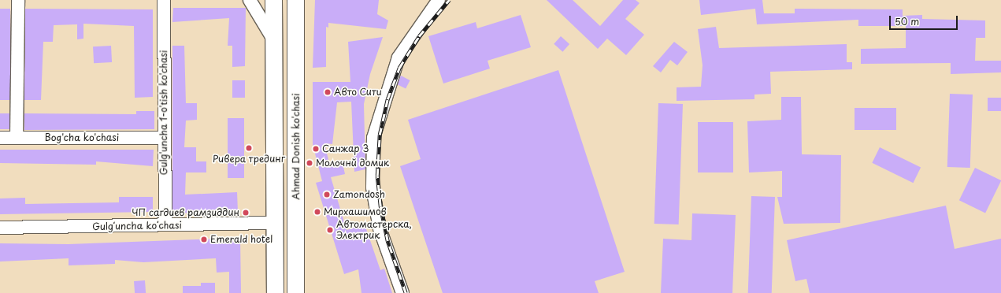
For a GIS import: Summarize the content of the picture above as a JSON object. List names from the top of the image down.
{
  "streets": {
    "main road": ["Ahmad Donish ko'chasi"],
    "street": ["Gulg'uncha 1-o'tish ko'chasi", "Bog'cha ko'chasi", "Gulgʻuncha koʻchasi"]
  },
  "crossings": [
    ["Gulg'uncha 1-o'tish ko'chasi", "Bog'cha ko'chasi"],
    ["Gulg'uncha 1-o'tish ko'chasi", "Gulgʻuncha koʻchasi"]
  ],
  "places": [
    "Авто Сити",
    "Ривера трединг",
    "Санжар 3",
    "Молочнй домик",
    "Zamondosh",
    "Мирхашимов",
    "ЧП сагдиев рамзиддин",
    "Автомастерска, Электрик",
    "Emerald hotel"
  ],
  "scale_bar": "50 m"
}
